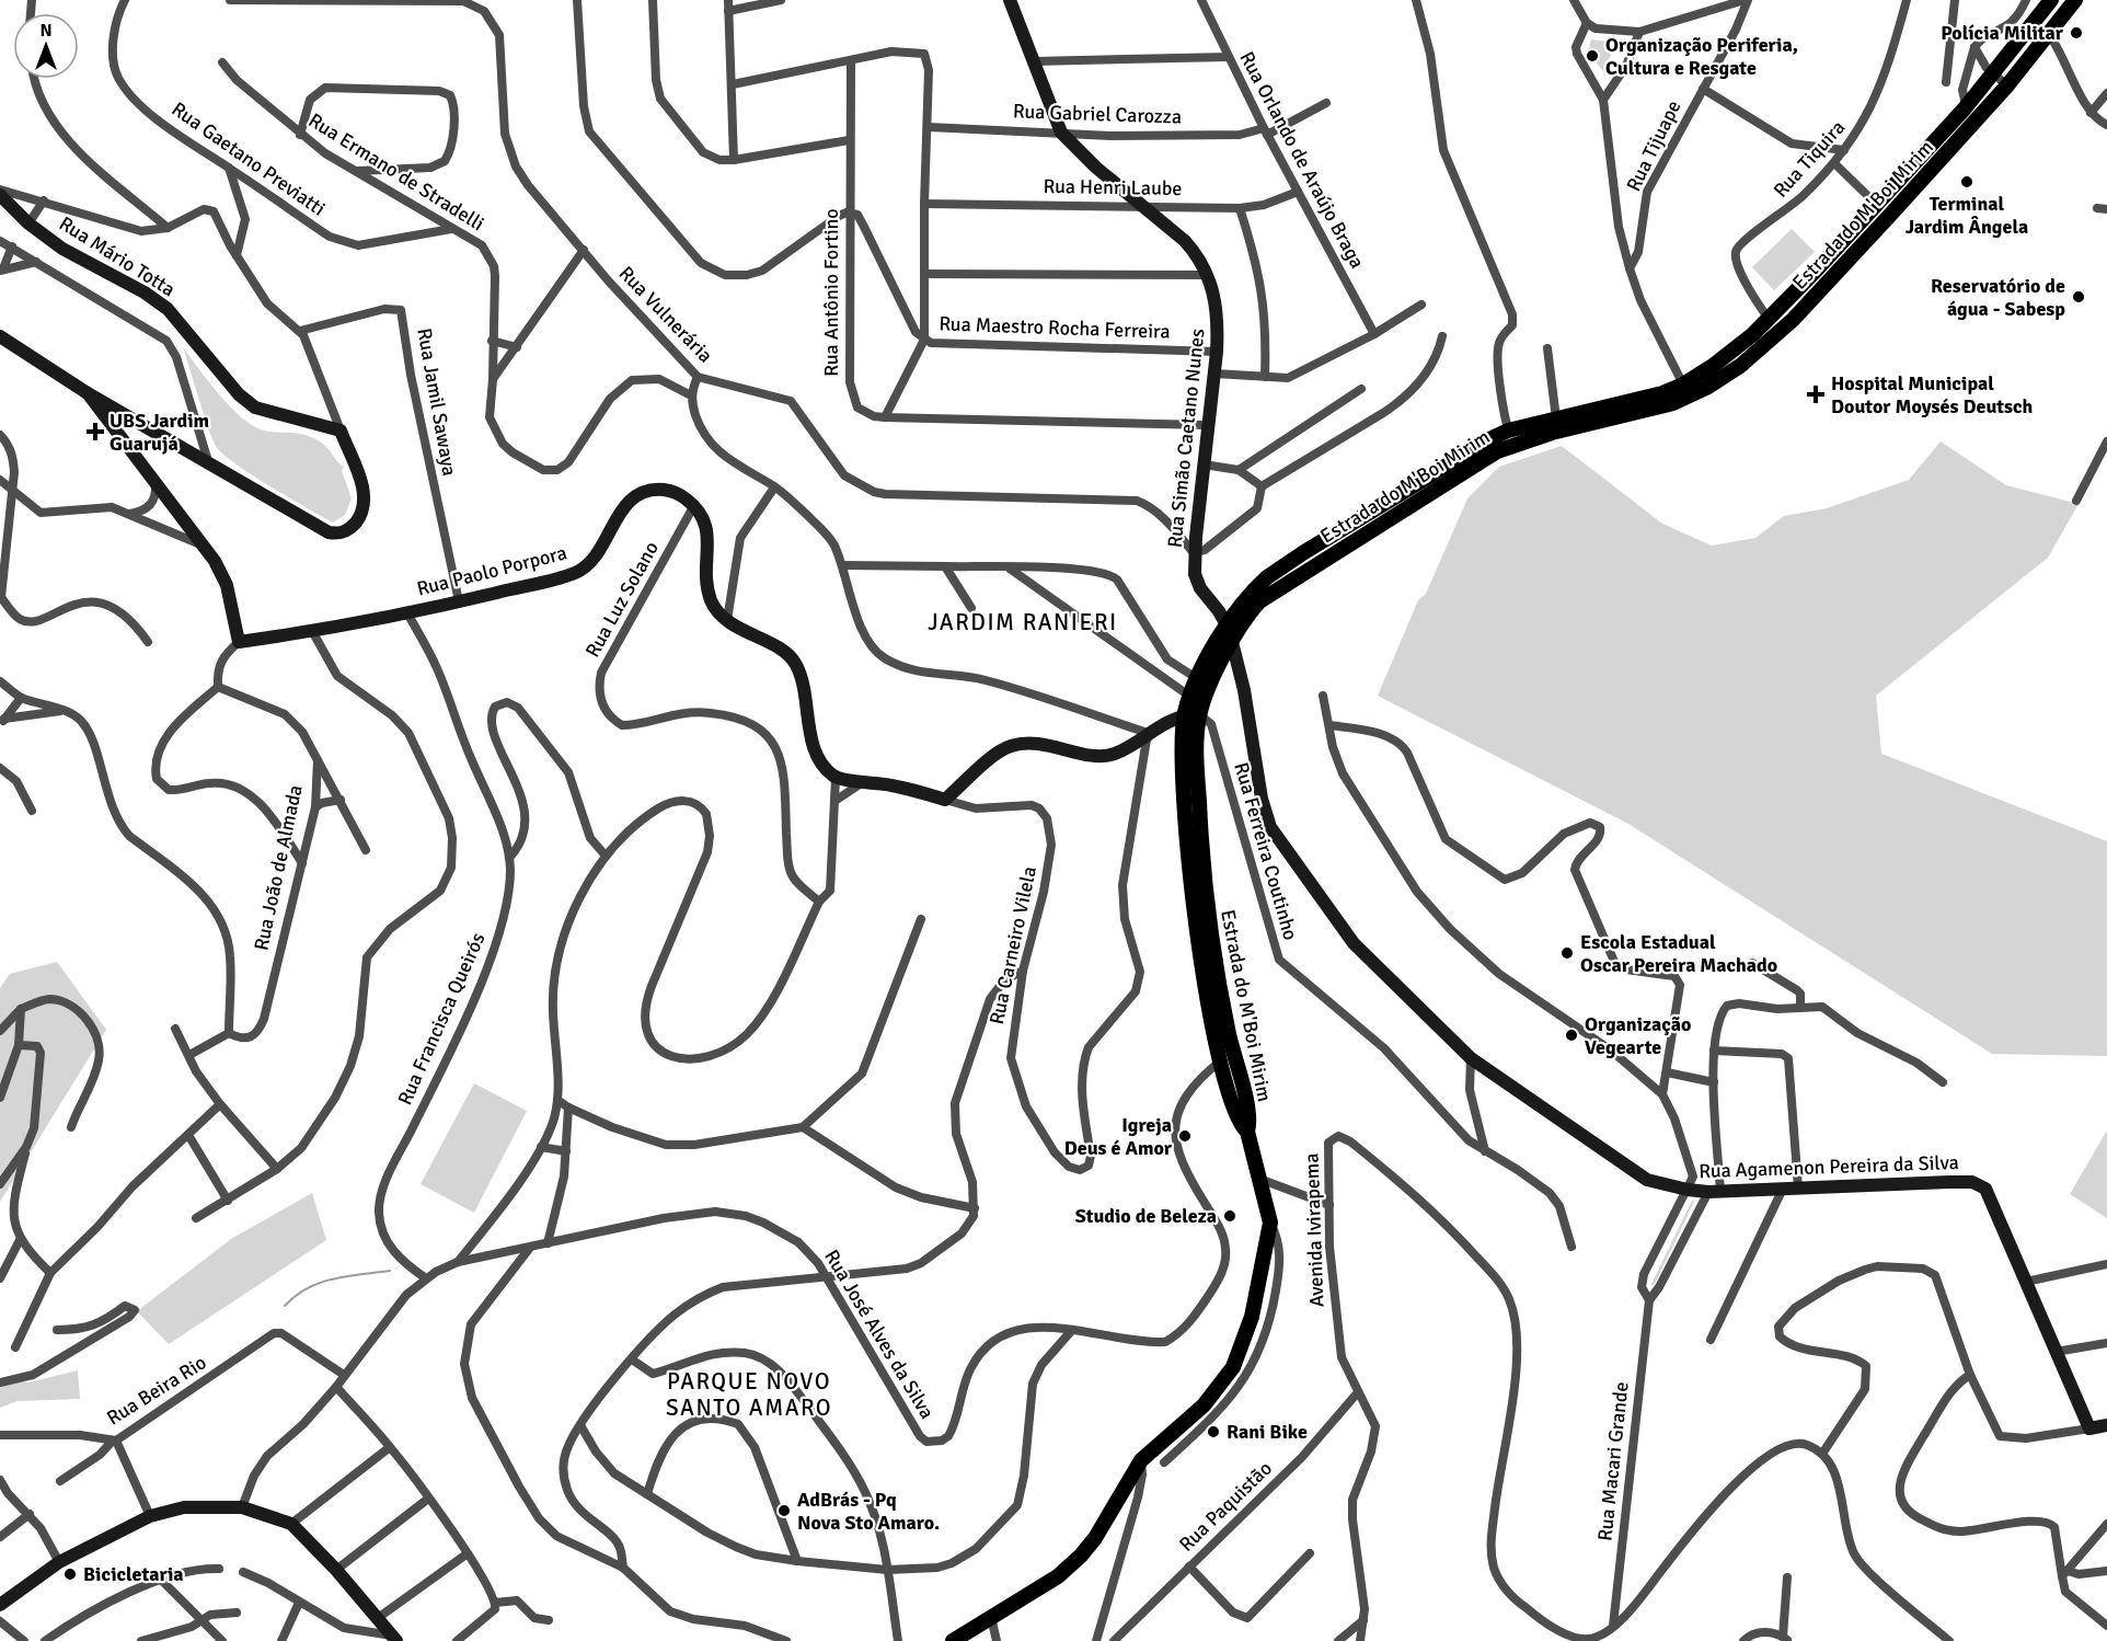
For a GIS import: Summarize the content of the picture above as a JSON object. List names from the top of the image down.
{
  "streets": {
    "main road": ["Estrada do M'Boi Mirim"],
    "street": [
      "Rua Gabriel Carozza",
      "Rua Tijuape",
      "Rua Gaetano Previatti",
      "Rua Tiquira",
      "Rua Orlando de Araújo Braga",
      "Rua Ermano de Stradelli",
      "Rua Henri Laube",
      "Rua Mário Totta",
      "Rua Antônio Fortino",
      "Rua Vulnerária",
      "Rua Maestro Rocha Ferreira",
      "Rua Jamil Sawaya",
      "Rua Simão Caetano Nunes",
      "Rua Paolo Porpora",
      "Rua Luz Solano",
      "Rua Ferreira Coutinho",
      "Rua João de Almada",
      "Rua Carneiro Vilela",
      "Rua Francisca Queirós",
      "Rua Agamenon Pereira da Silva",
      "Avenida Ivirapema",
      "Rua José Alves da Silva",
      "Rua Beira Rio",
      "Rua Macari Grande",
      "Rua Paquistão"
    ]
  },
  "crossings": [
    ["Rua Gabriel Carozza", "Rua Orlando de Araújo Braga"],
    ["Rua Gabriel Carozza", "Rua Simão Caetano Nunes"],
    ["Rua Gaetano Previatti", "Rua Ermano de Stradelli"],
    ["Rua Tiquira", "Estrada do M'Boi Mirim"],
    ["Rua Orlando de Araújo Braga", "Rua Henri Laube"],
    ["Rua Henri Laube", "Rua Simão Caetano Nunes"],
    ["Estrada do M'Boi Mirim", "Rua Simão Caetano Nunes"],
    ["Estrada do M'Boi Mirim", "Rua Ferreira Coutinho"],
    ["Estrada do M'Boi Mirim", "Rua Agamenon Pereira da Silva"],
    ["Estrada do M'Boi Mirim", "Rua José Alves da Silva"],
    ["Rua Antônio Fortino", "Rua Maestro Rocha Ferreira"],
    ["Rua Antônio Fortino", "Rua Simão Caetano Nunes"],
    ["Rua Vulnerária", "Rua Simão Caetano Nunes"],
    ["Rua Maestro Rocha Ferreira", "Rua Simão Caetano Nunes"],
    ["Rua Jamil Sawaya", "Rua Paolo Porpora"],
    ["Rua Simão Caetano Nunes", "Rua Agamenon Pereira da Silva"],
    ["Rua Paolo Porpora", "Rua Luz Solano"],
    ["Rua Paolo Porpora", "Rua Francisca Queirós"],
    ["Rua Francisca Queirós", "Rua José Alves da Silva"],
    ["Rua Agamenon Pereira da Silva", "Rua Macari Grande"],
    ["Avenida Ivirapema", "Rua Macari Grande"],
    ["Avenida Ivirapema", "Rua Paquistão"],
    ["Rua José Alves da Silva", "Rua Beira Rio"]
  ],
  "districts": ["JARDIM RANIERI", "PARQUE NOVO SANTO AMARO"],
  "places": {
    "other": [
      "Polícia Militar",
      "Organização Periferia, Cultura e Resgate",
      "Terminal Jardim Ângela",
      "Reservatório de água - Sabesp",
      "Escola Estadual Oscar Pereira Machado",
      "Organização Vegearte",
      "Igreja Deus é Amor",
      "Studio de Beleza",
      "Rani Bike",
      "AdBrás - Pq Nova Sto Amaro.",
      "Bicicletaria"
    ],
    "health": ["Hospital Municipal Doutor Moysés Deutsch", "UBS Jardim Guarujá"]
  },
  "north": "top"
}
